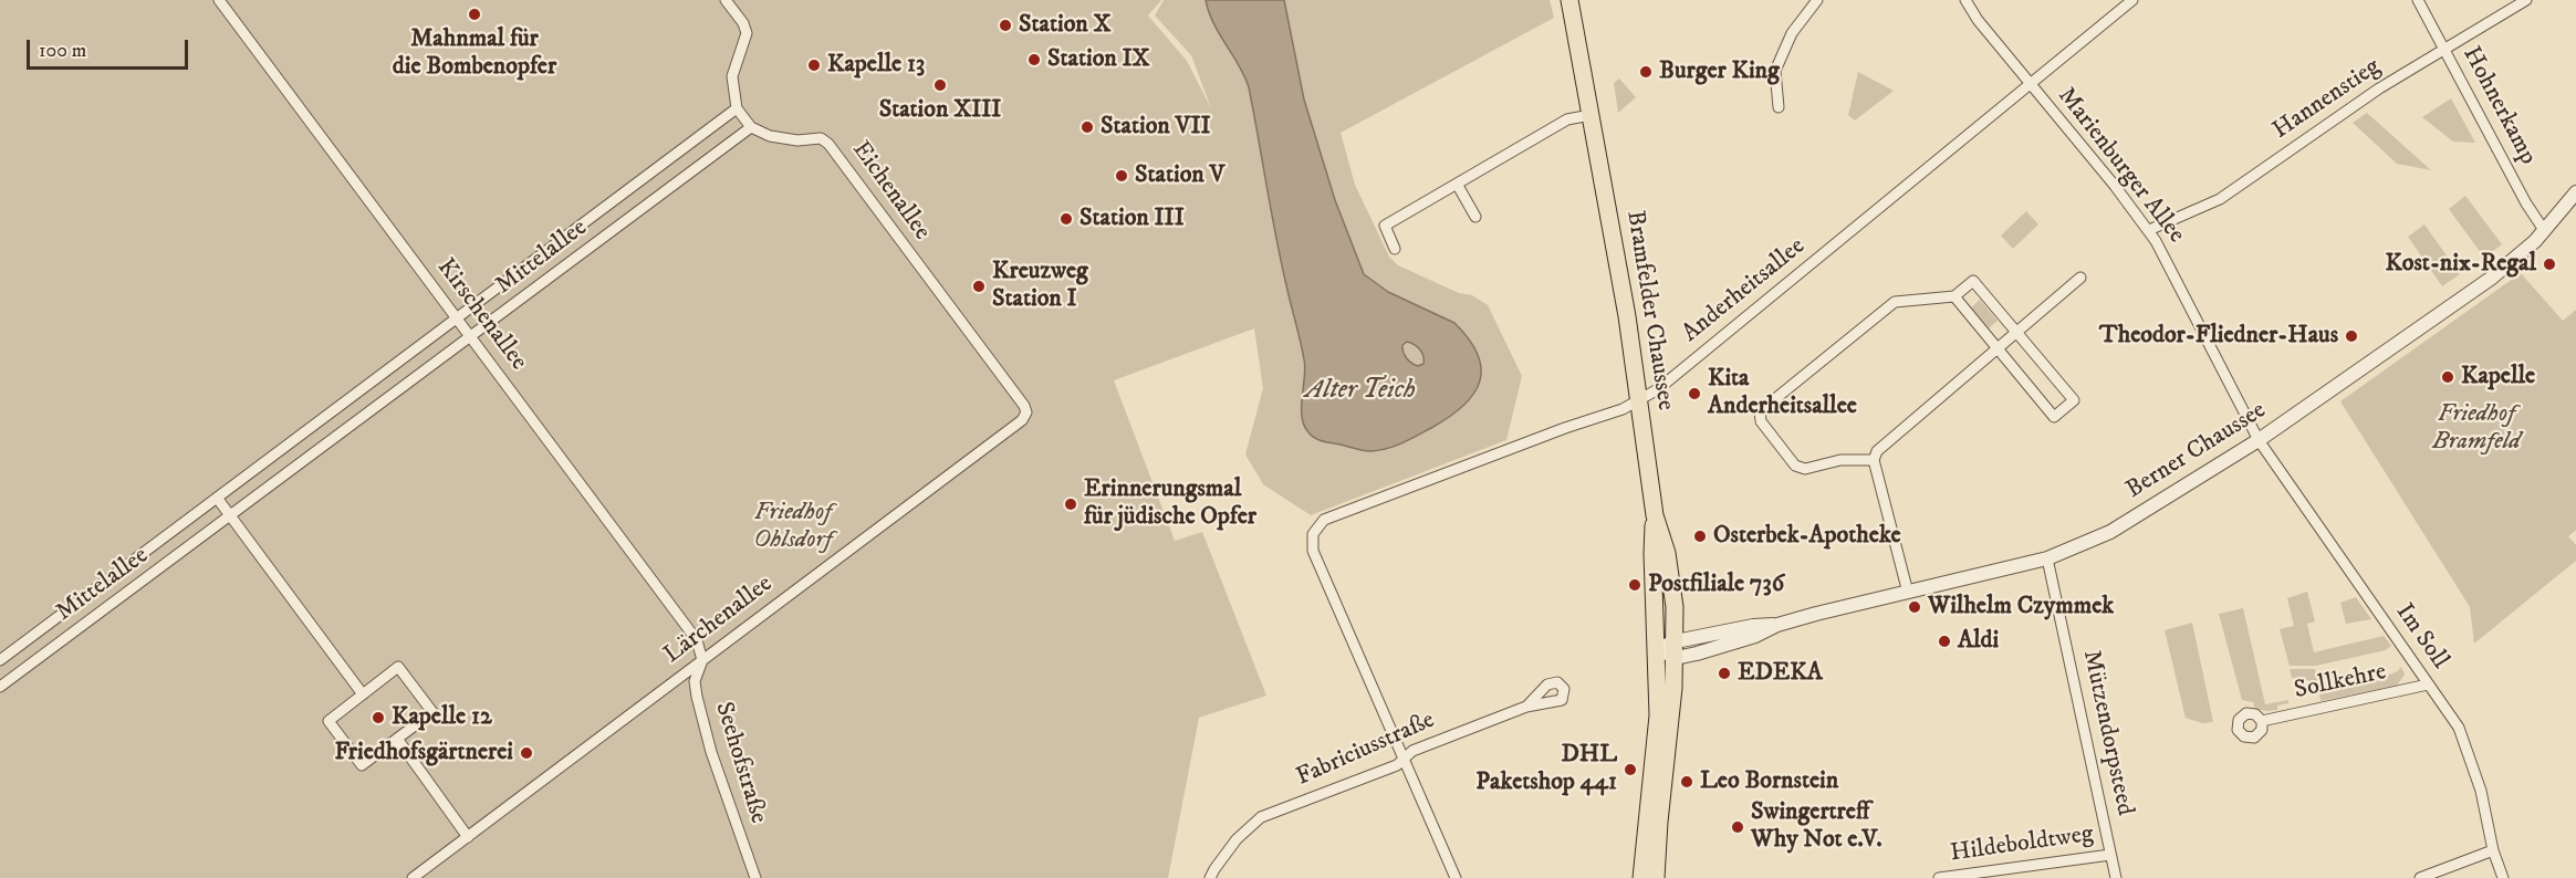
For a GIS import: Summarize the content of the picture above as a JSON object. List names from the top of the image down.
{
  "streets": {
    "main road": ["Bramfelder Chaussee"],
    "street": [
      "Hannenstieg",
      "Hohnerkamp",
      "Marienburger Allee",
      "Eichenallee",
      "Mittelallee",
      "Anderheitsallee",
      "Kirschenallee",
      "Berner Chaussee",
      "Lärchenallee",
      "Im Soll",
      "Sollkehre",
      "Mützendorpsteed",
      "Fabriciusstraße",
      "Seehofstraße",
      "Hildeboldtweg"
    ]
  },
  "crossings": [
    ["Hannenstieg", "Hohnerkamp"],
    ["Hannenstieg", "Marienburger Allee"],
    ["Hohnerkamp", "Berner Chaussee"],
    ["Marienburger Allee", "Anderheitsallee"],
    ["Marienburger Allee", "Berner Chaussee"],
    ["Marienburger Allee", "Im Soll"],
    ["Eichenallee", "Mittelallee"],
    ["Eichenallee", "Lärchenallee"],
    ["Mittelallee", "Kirschenallee"],
    ["Anderheitsallee", "Bramfelder Chaussee"],
    ["Anderheitsallee", "Fabriciusstraße"],
    ["Bramfelder Chaussee", "Berner Chaussee"],
    ["Kirschenallee", "Lärchenallee"],
    ["Kirschenallee", "Seehofstraße"],
    ["Berner Chaussee", "Im Soll"],
    ["Berner Chaussee", "Mützendorpsteed"],
    ["Lärchenallee", "Seehofstraße"],
    ["Im Soll", "Sollkehre"],
    ["Mützendorpsteed", "Hildeboldtweg"]
  ],
  "water": ["Alter Teich"],
  "parks": ["Friedhof Bramfeld", "Friedhof Ohlsdorf"],
  "places": [
    "Mahnmal für die Bombenopfer",
    "Station X",
    "Station IX",
    "Kapelle 13",
    "Burger King",
    "Station XIII",
    "Station VII",
    "Station V",
    "Station III",
    "Kost-nix-Regal",
    "Kreuzweg Station I",
    "Theodor-Fliedner-Haus",
    "Kapelle",
    "Kita Anderheitsallee",
    "Erinnerungsmal für jüdische Opfer",
    "Osterbek-Apotheke",
    "Postfiliale 736",
    "Wilhelm Czymmek",
    "Aldi",
    "EDEKA",
    "Kapelle 12",
    "Friedhofsgärtnerei",
    "DHL Paketshop 441",
    "Leo Bornstein",
    "Swingertreff Why Not e.V."
  ],
  "scale_bar": "100 m"
}
